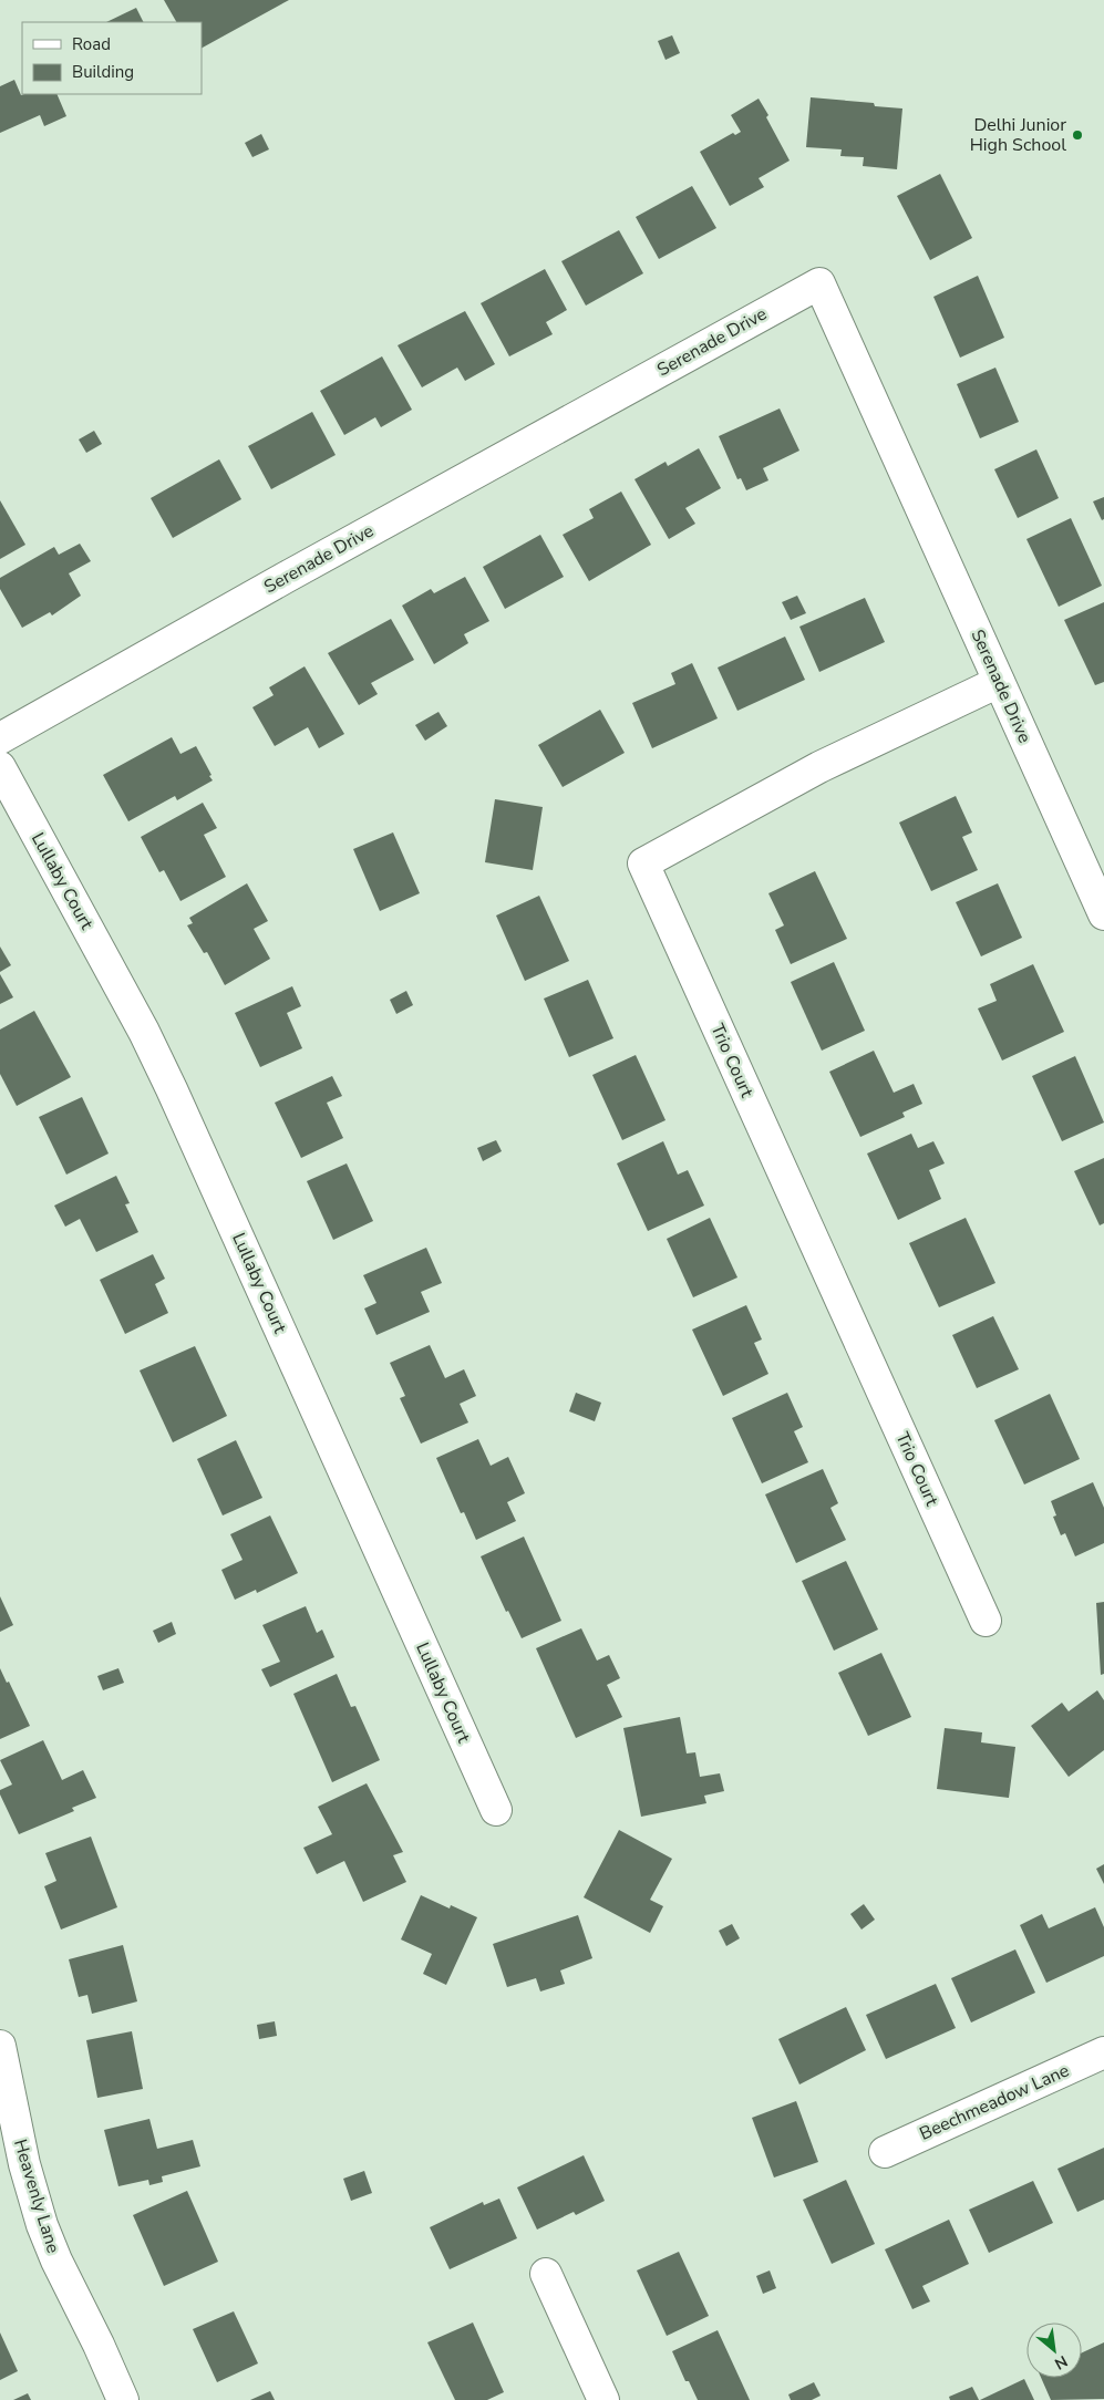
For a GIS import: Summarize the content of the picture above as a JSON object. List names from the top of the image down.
{
  "streets": {
    "street": [
      "Serenade Drive",
      "Lullaby Court",
      "Trio Court",
      "Beechmeadow Lane",
      "Heavenly Lane"
    ]
  },
  "crossings": [
    ["Serenade Drive", "Trio Court"]
  ],
  "places": ["Delhi Junior High School"],
  "legend": ["Road", "Building"],
  "north": "bottom right"
}
